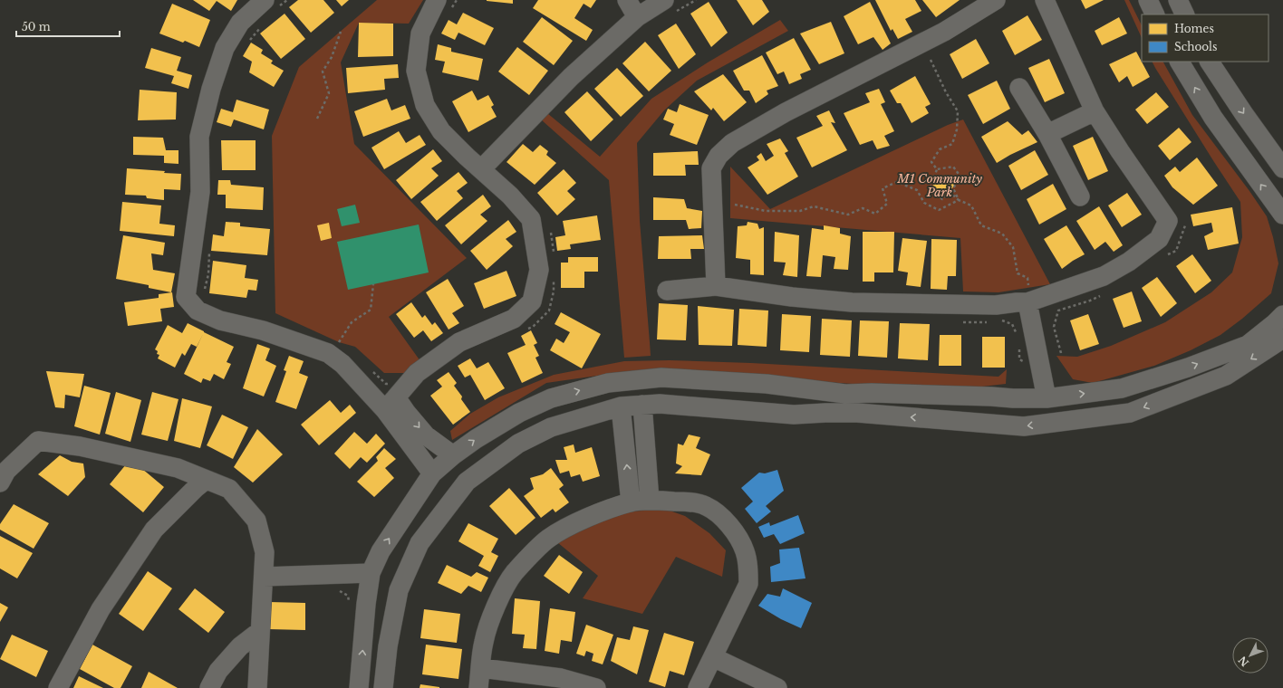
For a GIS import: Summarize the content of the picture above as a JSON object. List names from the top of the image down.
{
  "parks": ["M1 Community Park"],
  "legend": ["Homes", "Schools"],
  "scale_bar": "50 m",
  "north": "bottom left"
}
